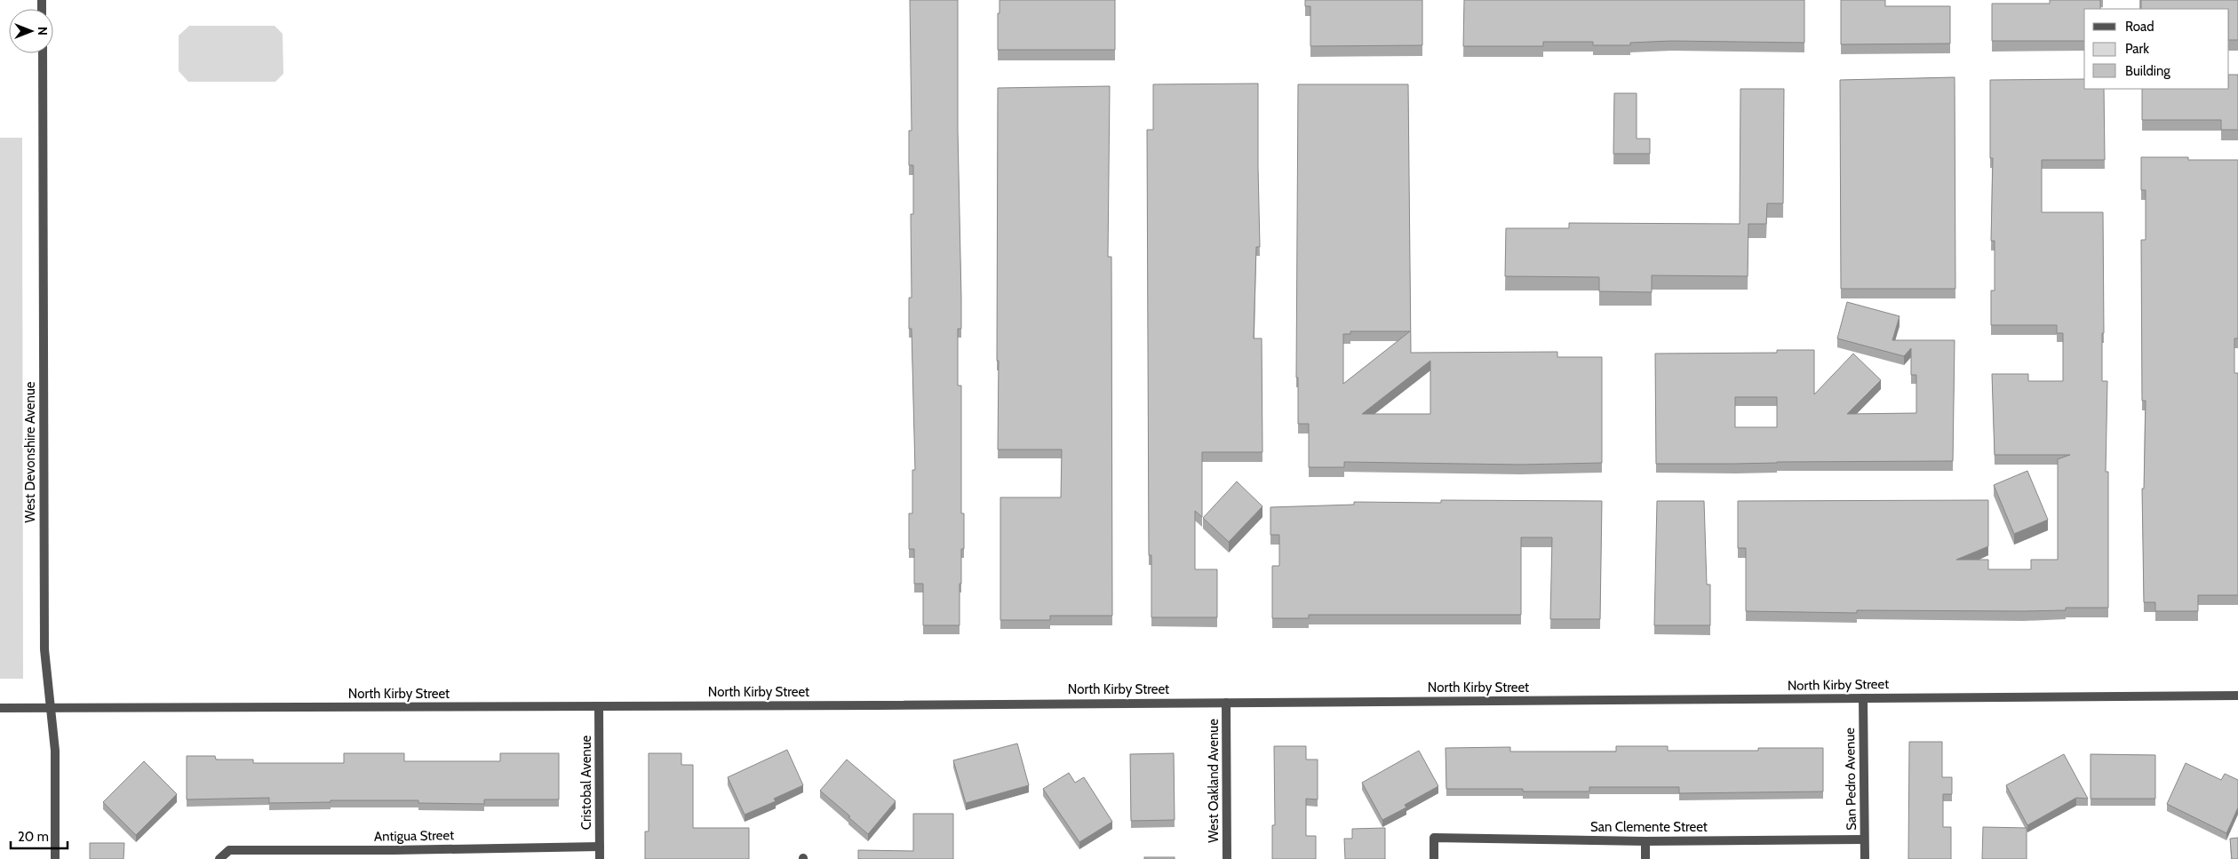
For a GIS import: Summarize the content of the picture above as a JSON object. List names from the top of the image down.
{
  "streets": {
    "street": [
      "West Devonshire Avenue",
      "North Kirby Street",
      "San Pedro Avenue",
      "West Oakland Avenue",
      "Cristobal Avenue",
      "San Clemente Street",
      "Antigua Street"
    ]
  },
  "crossings": [
    ["West Devonshire Avenue", "North Kirby Street"],
    ["North Kirby Street", "San Pedro Avenue"],
    ["North Kirby Street", "West Oakland Avenue"],
    ["North Kirby Street", "Cristobal Avenue"],
    ["San Pedro Avenue", "San Clemente Street"],
    ["Cristobal Avenue", "Antigua Street"]
  ],
  "legend": ["Road", "Park", "Building"],
  "scale_bar": "20 m",
  "north": "right"
}
